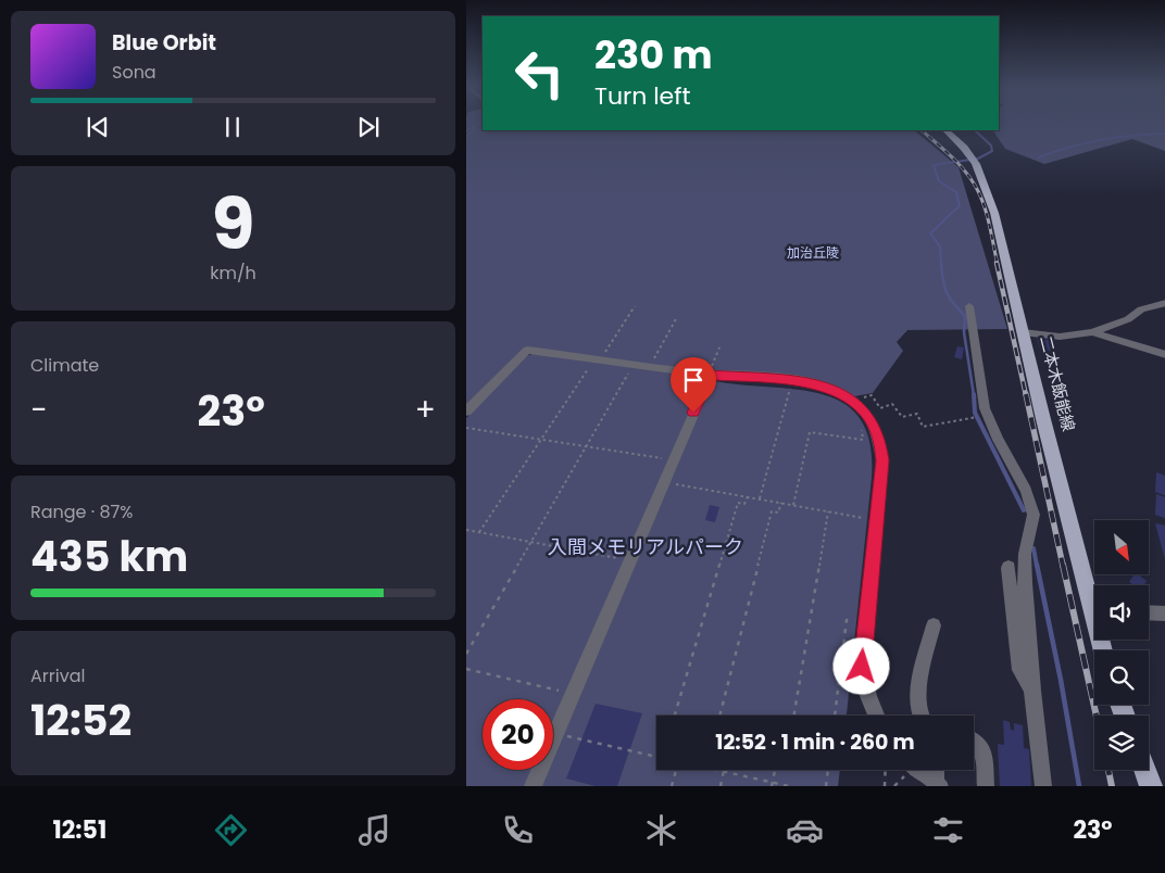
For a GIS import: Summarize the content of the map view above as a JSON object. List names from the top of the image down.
{
  "streets": {
    "main road": ["二本木飯能線"]
  },
  "parks": ["加治丘陵", "入間メモリアルパーク"],
  "north": "bottom right",
  "page": {
    "turn": ["230 m", "Turn left"],
    "song": ["Blue Orbit", "Sona"],
    "tile": [
      ["9", "km/h"],
      "Climate",
      ["Range · 87%", "435 km"],
      ["Arrival", "12:52"]
    ],
    "heat": ["−", "23°", "+"],
    "limit": "20",
    "trip": "12:52 · 1 min · 260 m",
    "tabs": ["12:51", "23°"]
  }
}
